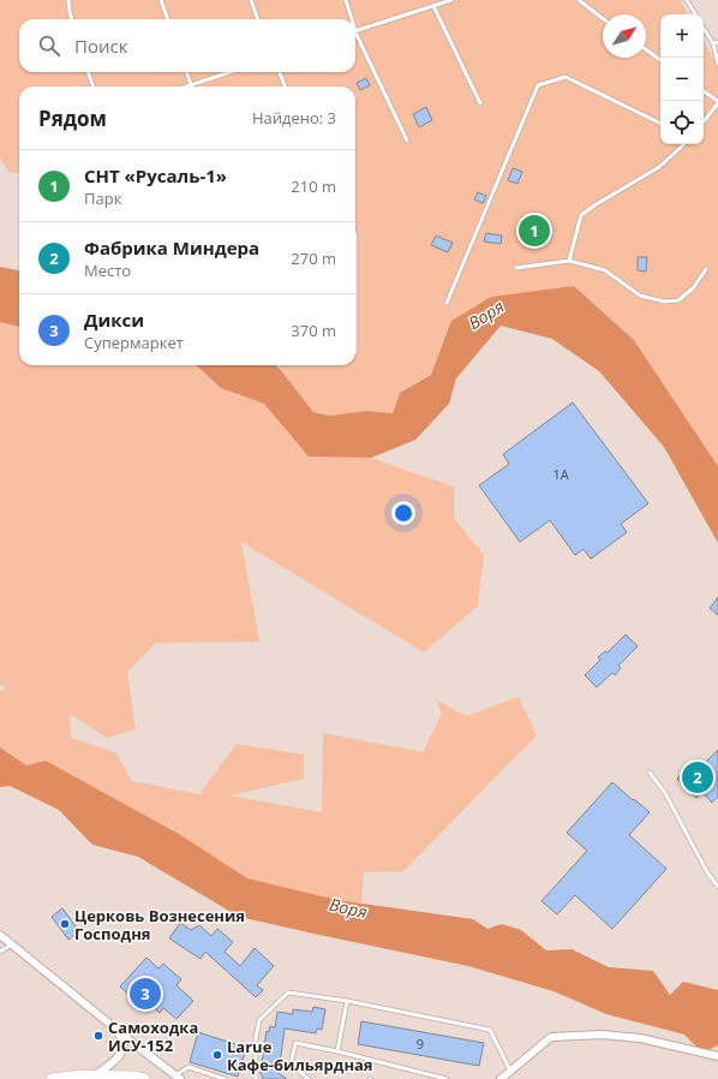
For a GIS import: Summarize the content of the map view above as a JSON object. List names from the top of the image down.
{
  "water": ["Воря"],
  "places": ["Церковь Вознесения Господня", "Самоходка ИСУ-152", "Larue Кафе-бильярдная"],
  "house_numbers": ["1А", "9"],
  "north": "top right",
  "page": {
    "map_buttons": ["+", "−"],
    "search": "Поиск",
    "heading": ["Рядом", "Найдено: 3"],
    "list": [
      {
        "mark": "1",
        "name": "СНТ «Русаль-1»",
        "note": "Парк",
        "value": "210 m"
      },
      {
        "mark": "2",
        "name": "Фабрика Миндера",
        "note": "Место",
        "value": "270 m"
      },
      {
        "mark": "3",
        "name": "Дикси",
        "note": "Супермаркет",
        "value": "370 m"
      }
    ],
    "pins": ["1", "2", "3"]
  }
}
